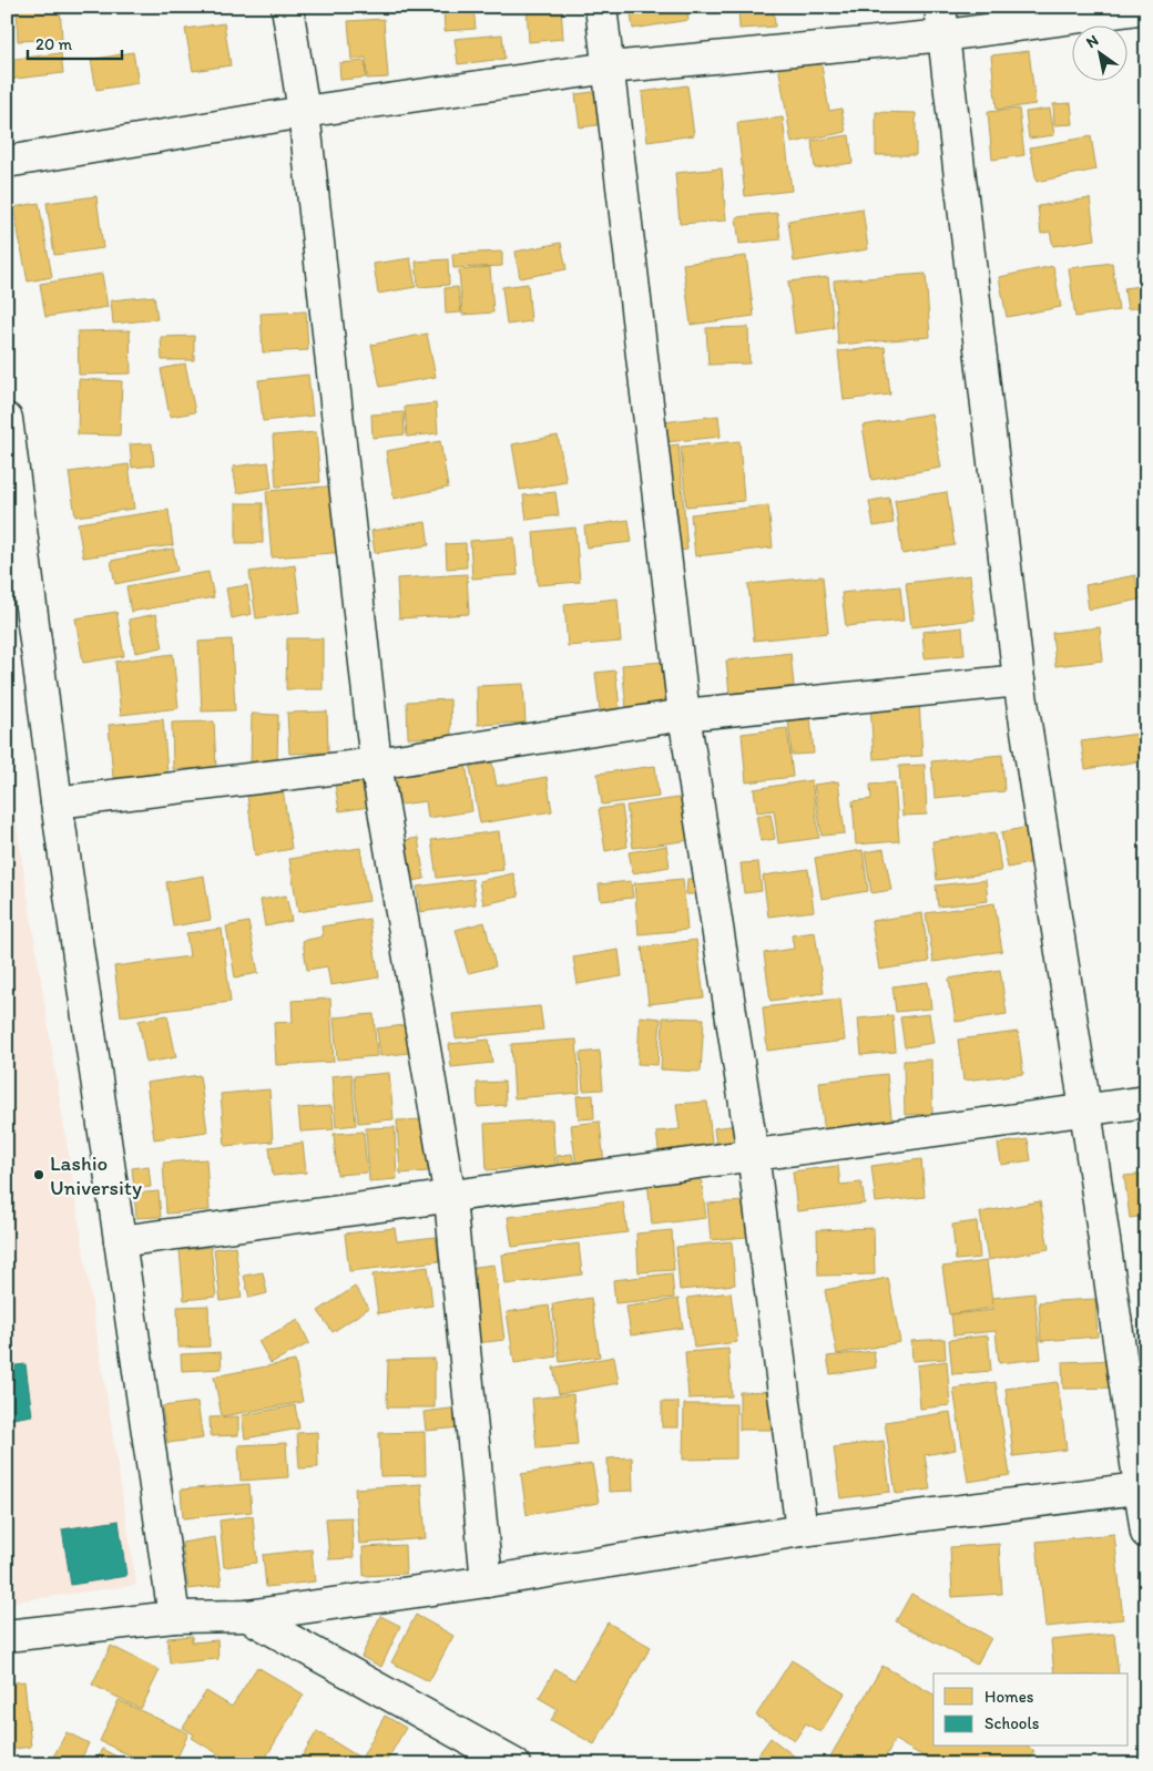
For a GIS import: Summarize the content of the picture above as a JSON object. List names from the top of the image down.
{
  "places": ["Lashio University"],
  "legend": ["Homes", "Schools"],
  "scale_bar": "20 m",
  "north": "top left"
}
